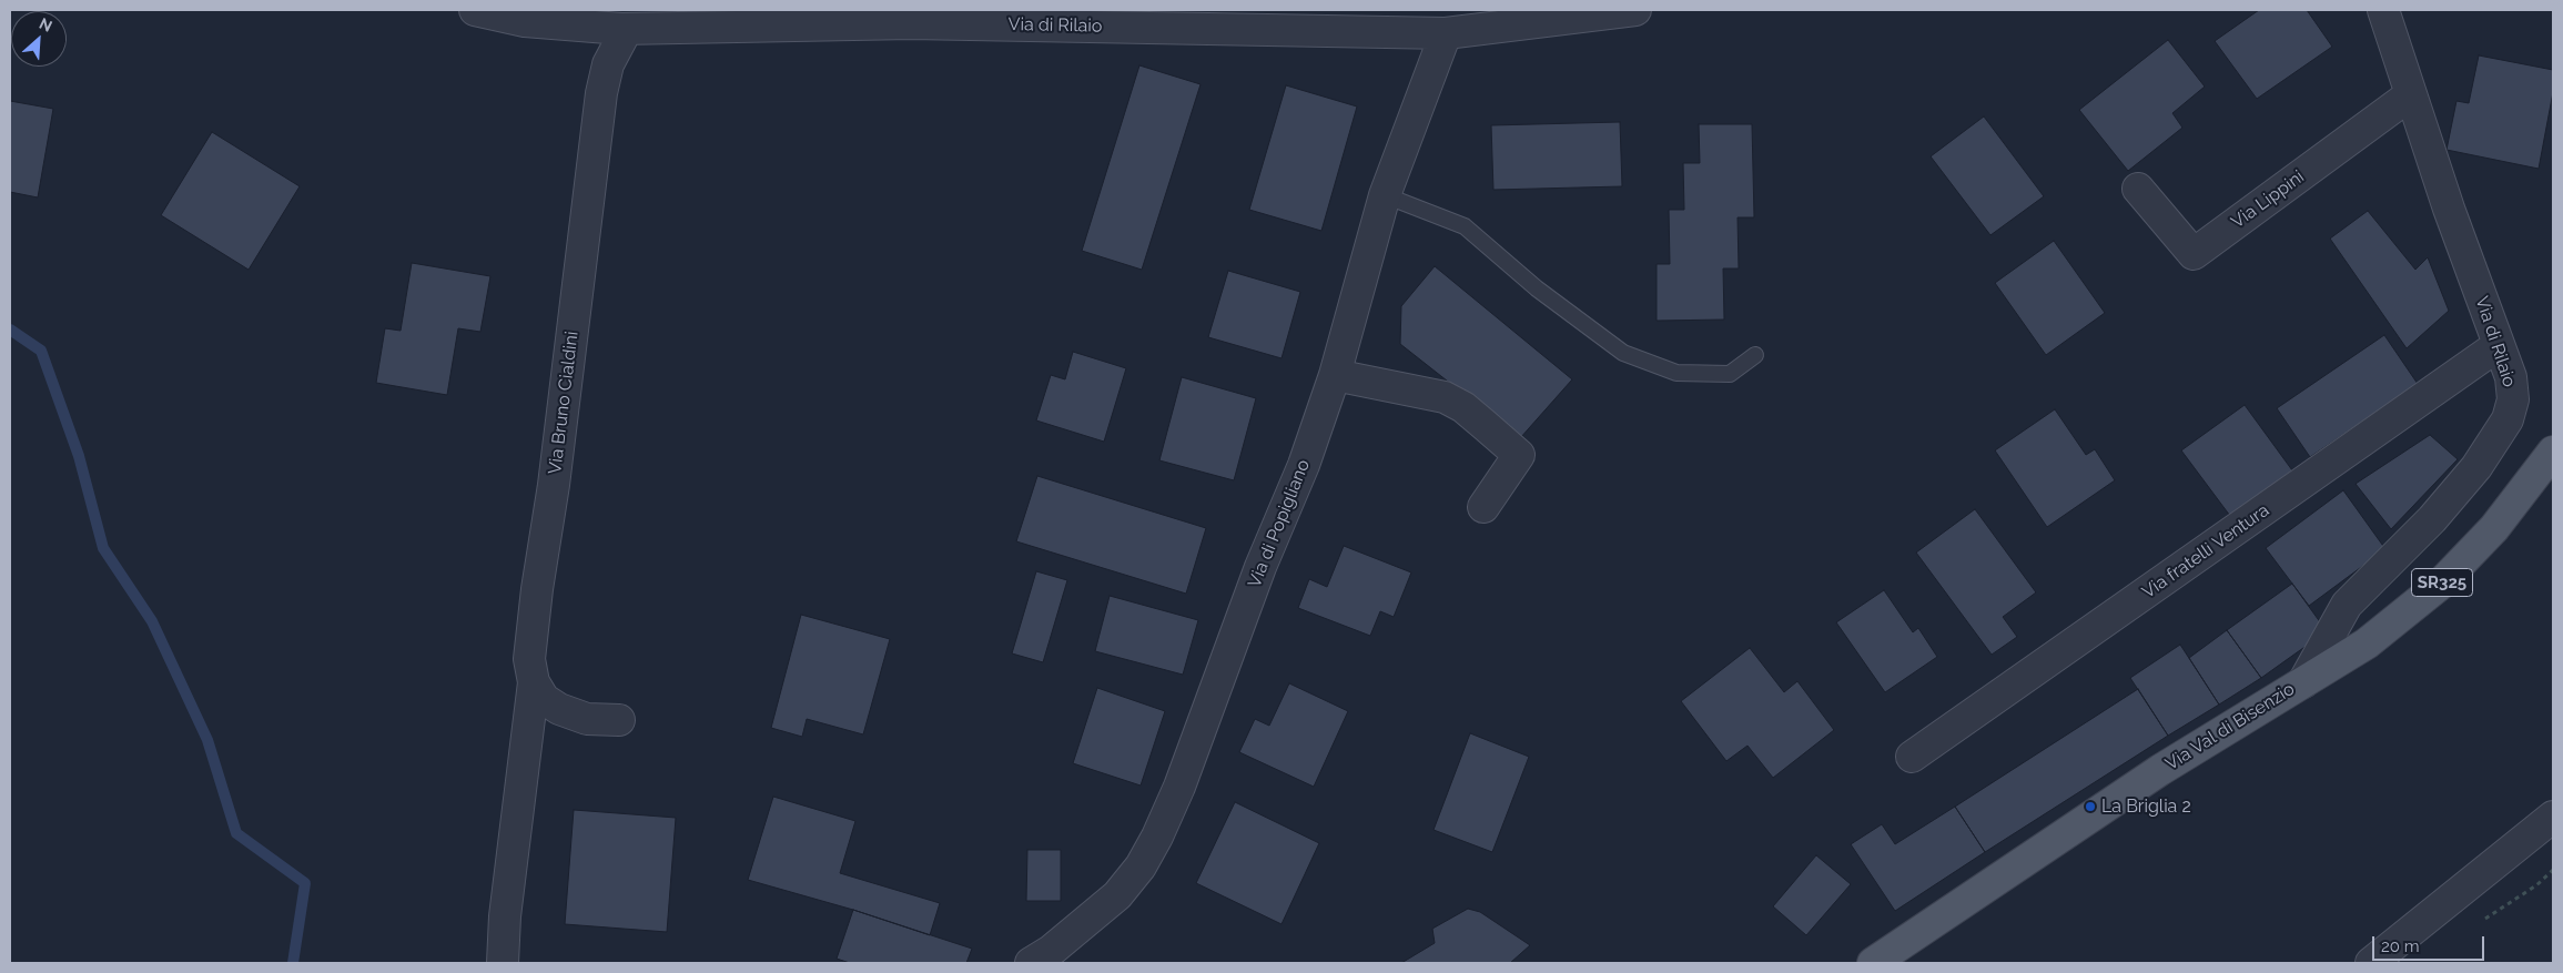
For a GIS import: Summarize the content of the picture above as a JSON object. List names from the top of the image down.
{
  "streets": {
    "main road": ["SR325", "Via Val di Bisenzio"],
    "street": [
      "Via di Rilaio",
      "Via Lippini",
      "Via Bruno Cialdini",
      "Via di Popigliano",
      "Via fratelli Ventura"
    ]
  },
  "crossings": [
    ["Via di Rilaio", "Via Lippini"],
    ["Via di Rilaio", "Via Bruno Cialdini"],
    ["Via di Rilaio", "Via di Popigliano"],
    ["Via di Rilaio", "Via fratelli Ventura"],
    ["Via di Rilaio", "Via Val di Bisenzio"]
  ],
  "places": ["La Briglia 2"],
  "scale_bar": "20 m",
  "north": "top right"
}
